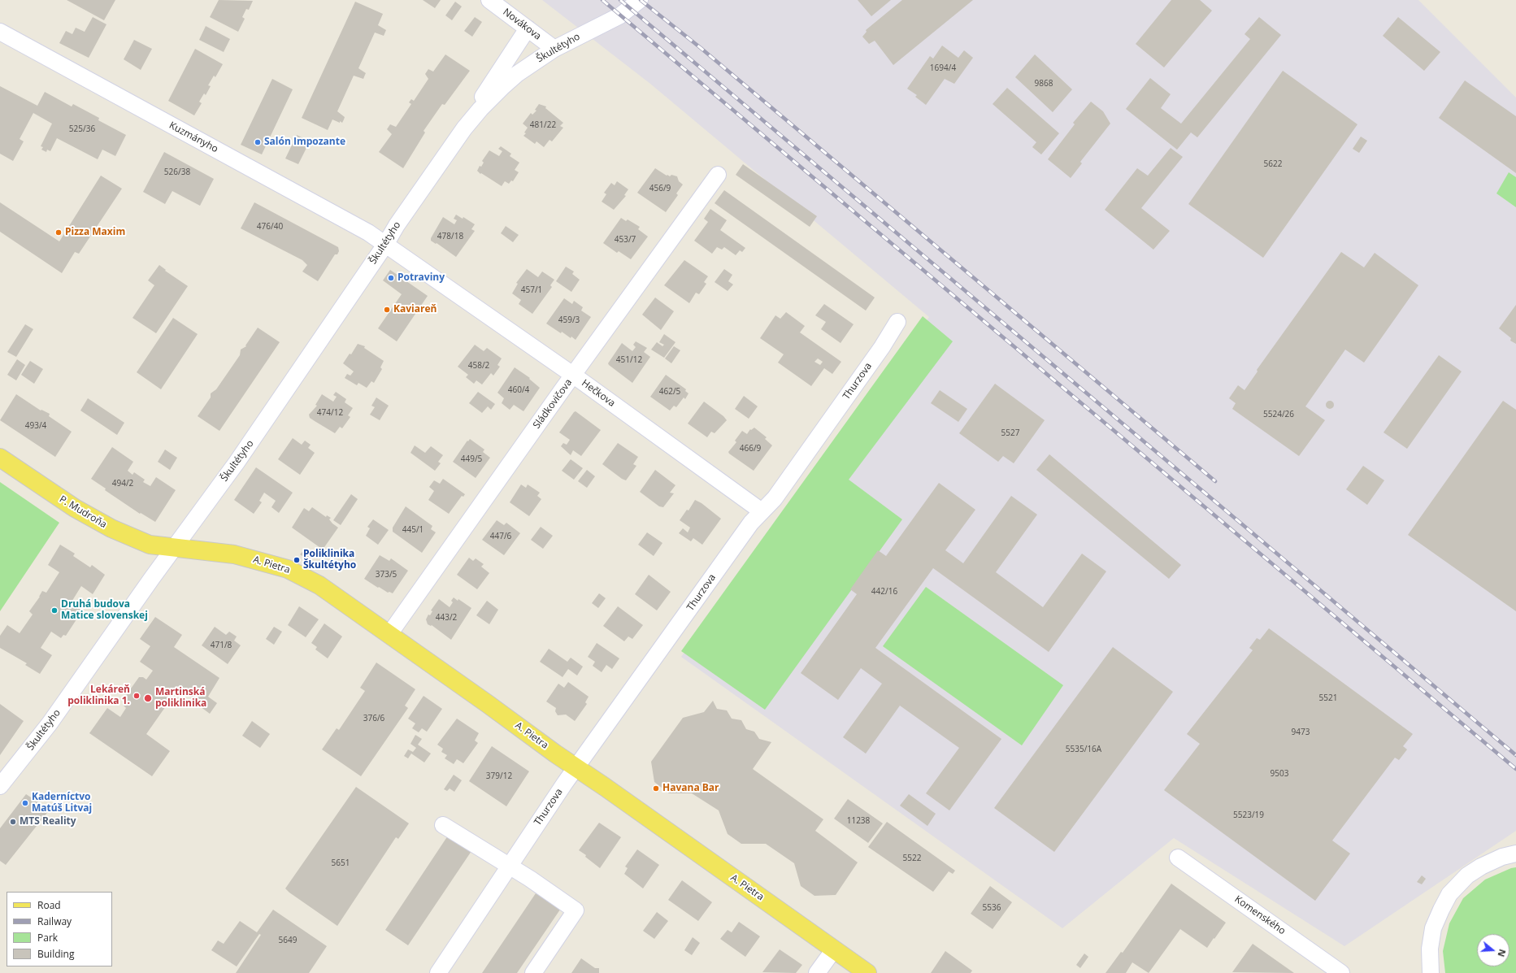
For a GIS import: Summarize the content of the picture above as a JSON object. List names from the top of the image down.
{
  "streets": {
    "main road": ["P. Mudroňa", "A. Pietra"],
    "street": [
      "Novákova",
      "Škultétyho",
      "Kuzmányho",
      "Thurzova",
      "Hečkova",
      "Sládkovičova",
      "Komenského"
    ]
  },
  "crossings": [
    ["Novákova", "Škultétyho"],
    ["Škultétyho", "Kuzmányho"],
    ["Škultétyho", "Hečkova"],
    ["Škultétyho", "P. Mudroňa"],
    ["Škultétyho", "A. Pietra"],
    ["Kuzmányho", "Hečkova"],
    ["Thurzova", "Hečkova"],
    ["Thurzova", "A. Pietra"],
    ["Hečkova", "Sládkovičova"],
    ["Sládkovičova", "A. Pietra"],
    ["P. Mudroňa", "A. Pietra"]
  ],
  "places": [
    "Salón Impozante",
    "Pizza Maxim",
    "Potraviny",
    "Kaviareň",
    "Poliklinika Škultétyho",
    "Druhá budova Matice slovenskej",
    "Lekáreň poliklinika 1.",
    "Martinská poliklinika",
    "Havana Bar",
    "Kaderníctvo Matúš Litvaj",
    "MTS Reality"
  ],
  "house_numbers": [
    "1694/4",
    "9868",
    "481/22",
    "525/36",
    "5622",
    "526/38",
    "456/9",
    "476/40",
    "478/18",
    "453/7",
    "457/1",
    "459/3",
    "451/12",
    "458/2",
    "460/4",
    "462/5",
    "474/12",
    "5524/26",
    "493/4",
    "5527",
    "466/9",
    "449/5",
    "494/2",
    "445/1",
    "447/6",
    "373/5",
    "442/16",
    "443/2",
    "471/8",
    "5521",
    "376/6",
    "9473",
    "5535/16A",
    "9503",
    "379/12",
    "5523/19",
    "11238",
    "5522",
    "5651",
    "5536",
    "5649"
  ],
  "legend": [
    "Road",
    "Railway",
    "Park",
    "Building"
  ],
  "north": "right"
}
